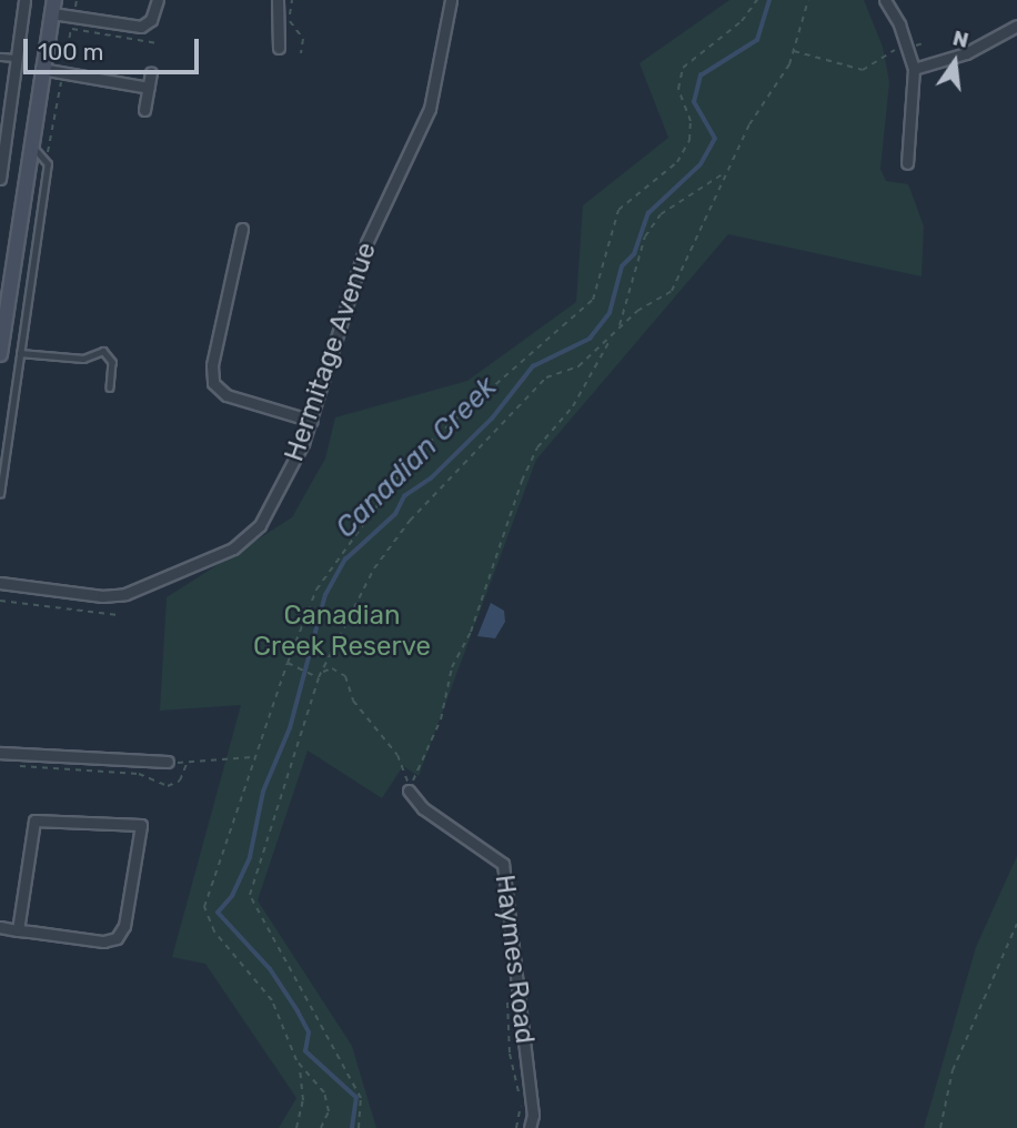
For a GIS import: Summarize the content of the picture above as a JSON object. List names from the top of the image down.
{
  "streets": {
    "street": ["Hermitage Avenue", "Haymes Road"]
  },
  "water": ["Canadian Creek"],
  "parks": ["Canadian Creek Reserve"],
  "scale_bar": "100 m",
  "north": "top"
}
